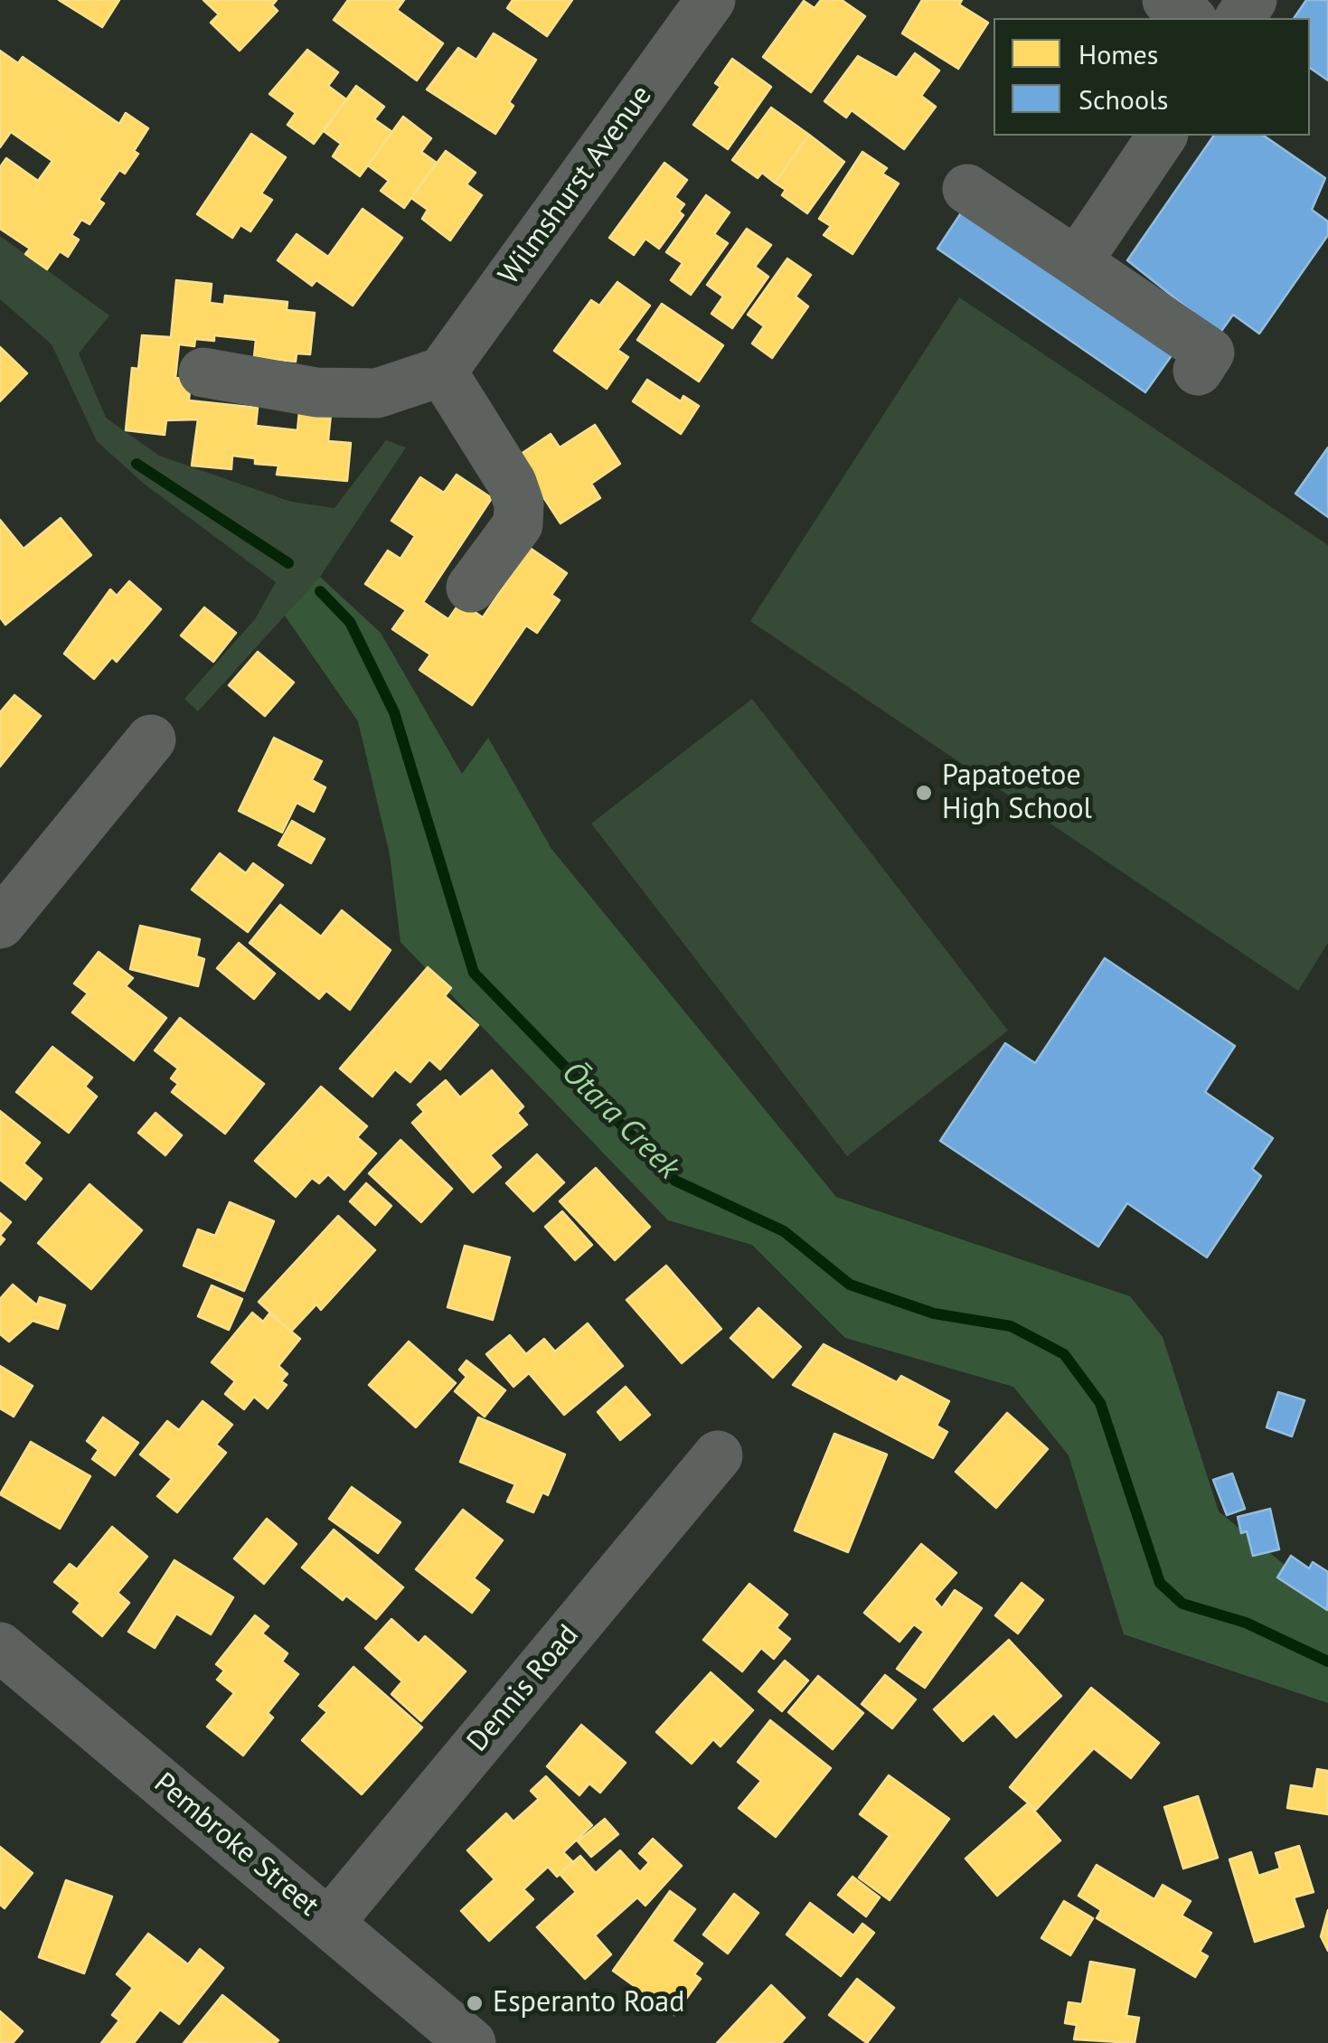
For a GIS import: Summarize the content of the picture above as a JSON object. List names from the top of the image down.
{
  "streets": {
    "street": ["Wilmshurst Avenue", "Dennis Road", "Pembroke Street"]
  },
  "crossings": [
    ["Dennis Road", "Pembroke Street"]
  ],
  "water": ["Ōtara Creek"],
  "places": ["Papatoetoe High School", "Esperanto Road"],
  "legend": ["Homes", "Schools"]
}
